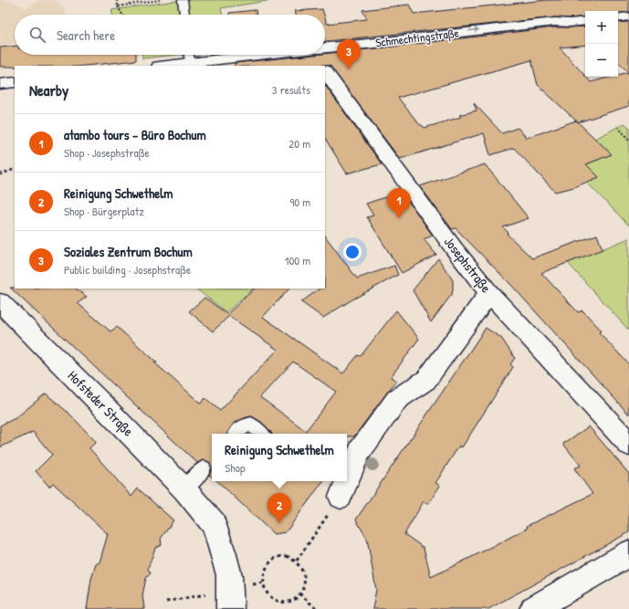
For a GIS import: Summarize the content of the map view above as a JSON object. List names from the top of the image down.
{
  "streets": {
    "street": ["Schmechtingstraße", "Josephstraße", "Hofsteder Straße"]
  },
  "one_way": ["Schmechtingstraße"],
  "page": {
    "map_buttons": ["+", "−"],
    "search": "Search here",
    "pins": ["3", "1", "2"],
    "heading": ["Nearby", "3 results"],
    "list": [
      {
        "mark": "1",
        "name": "atambo tours – Büro Bochum",
        "note": "Shop · Josephstraße",
        "value": "20 m"
      },
      {
        "mark": "2",
        "name": "Reinigung Schwethelm",
        "note": "Shop · Bürgerplatz",
        "value": "90 m"
      },
      {
        "mark": "3",
        "name": "Soziales Zentrum Bochum",
        "note": "Public building · Josephstraße",
        "value": "100 m"
      }
    ],
    "popup": ["Reinigung Schwethelm", "Shop"]
  }
}
